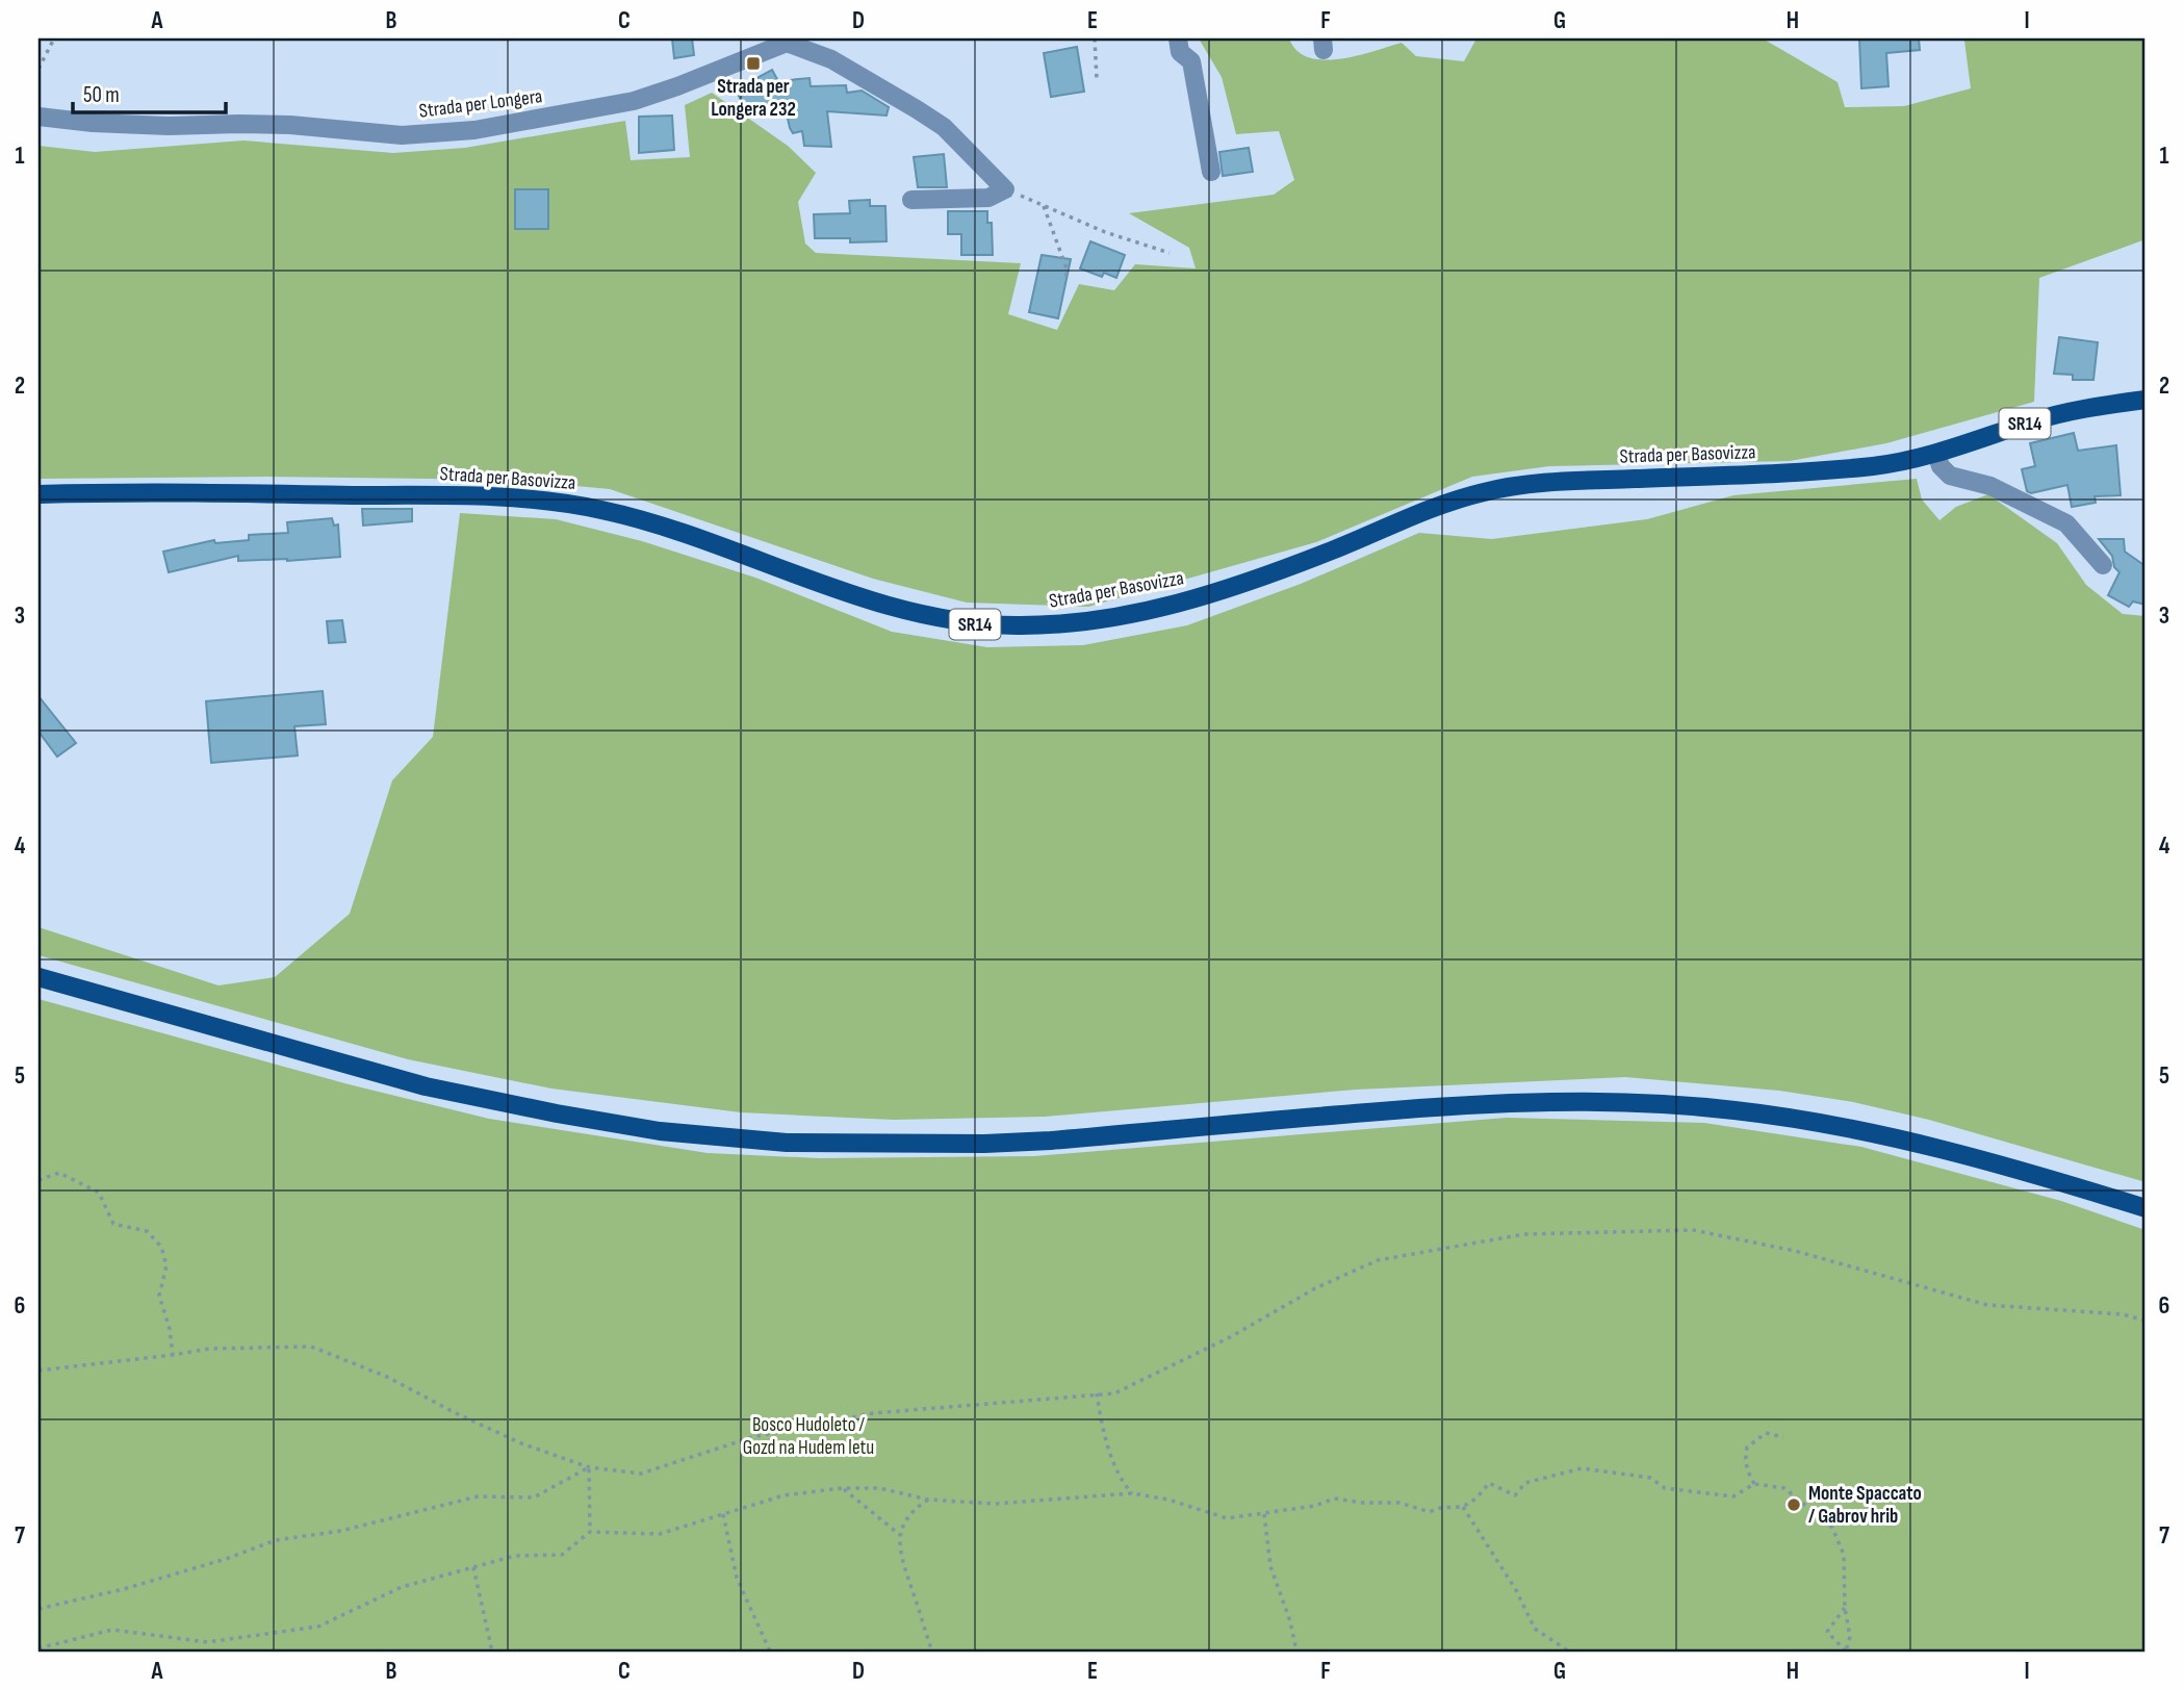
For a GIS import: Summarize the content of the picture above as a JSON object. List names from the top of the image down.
{
  "streets": {
    "main road": ["SR14", "Strada per Basovizza"],
    "street": ["Strada per Longera"]
  },
  "parks": ["Bosco Hudoleto / Gozd na Hudem letu"],
  "places": {
    "transit": ["Strada per Longera 232"],
    "other": ["Monte Spaccato / Gabrov hrib"]
  },
  "scale_bar": "50 m",
  "grid": {
    "columns": [
      "A",
      "B",
      "C",
      "D",
      "E",
      "F",
      "G",
      "H",
      "I"
    ],
    "rows": [
      "1",
      "2",
      "3",
      "4",
      "5",
      "6",
      "7"
    ]
  }
}
